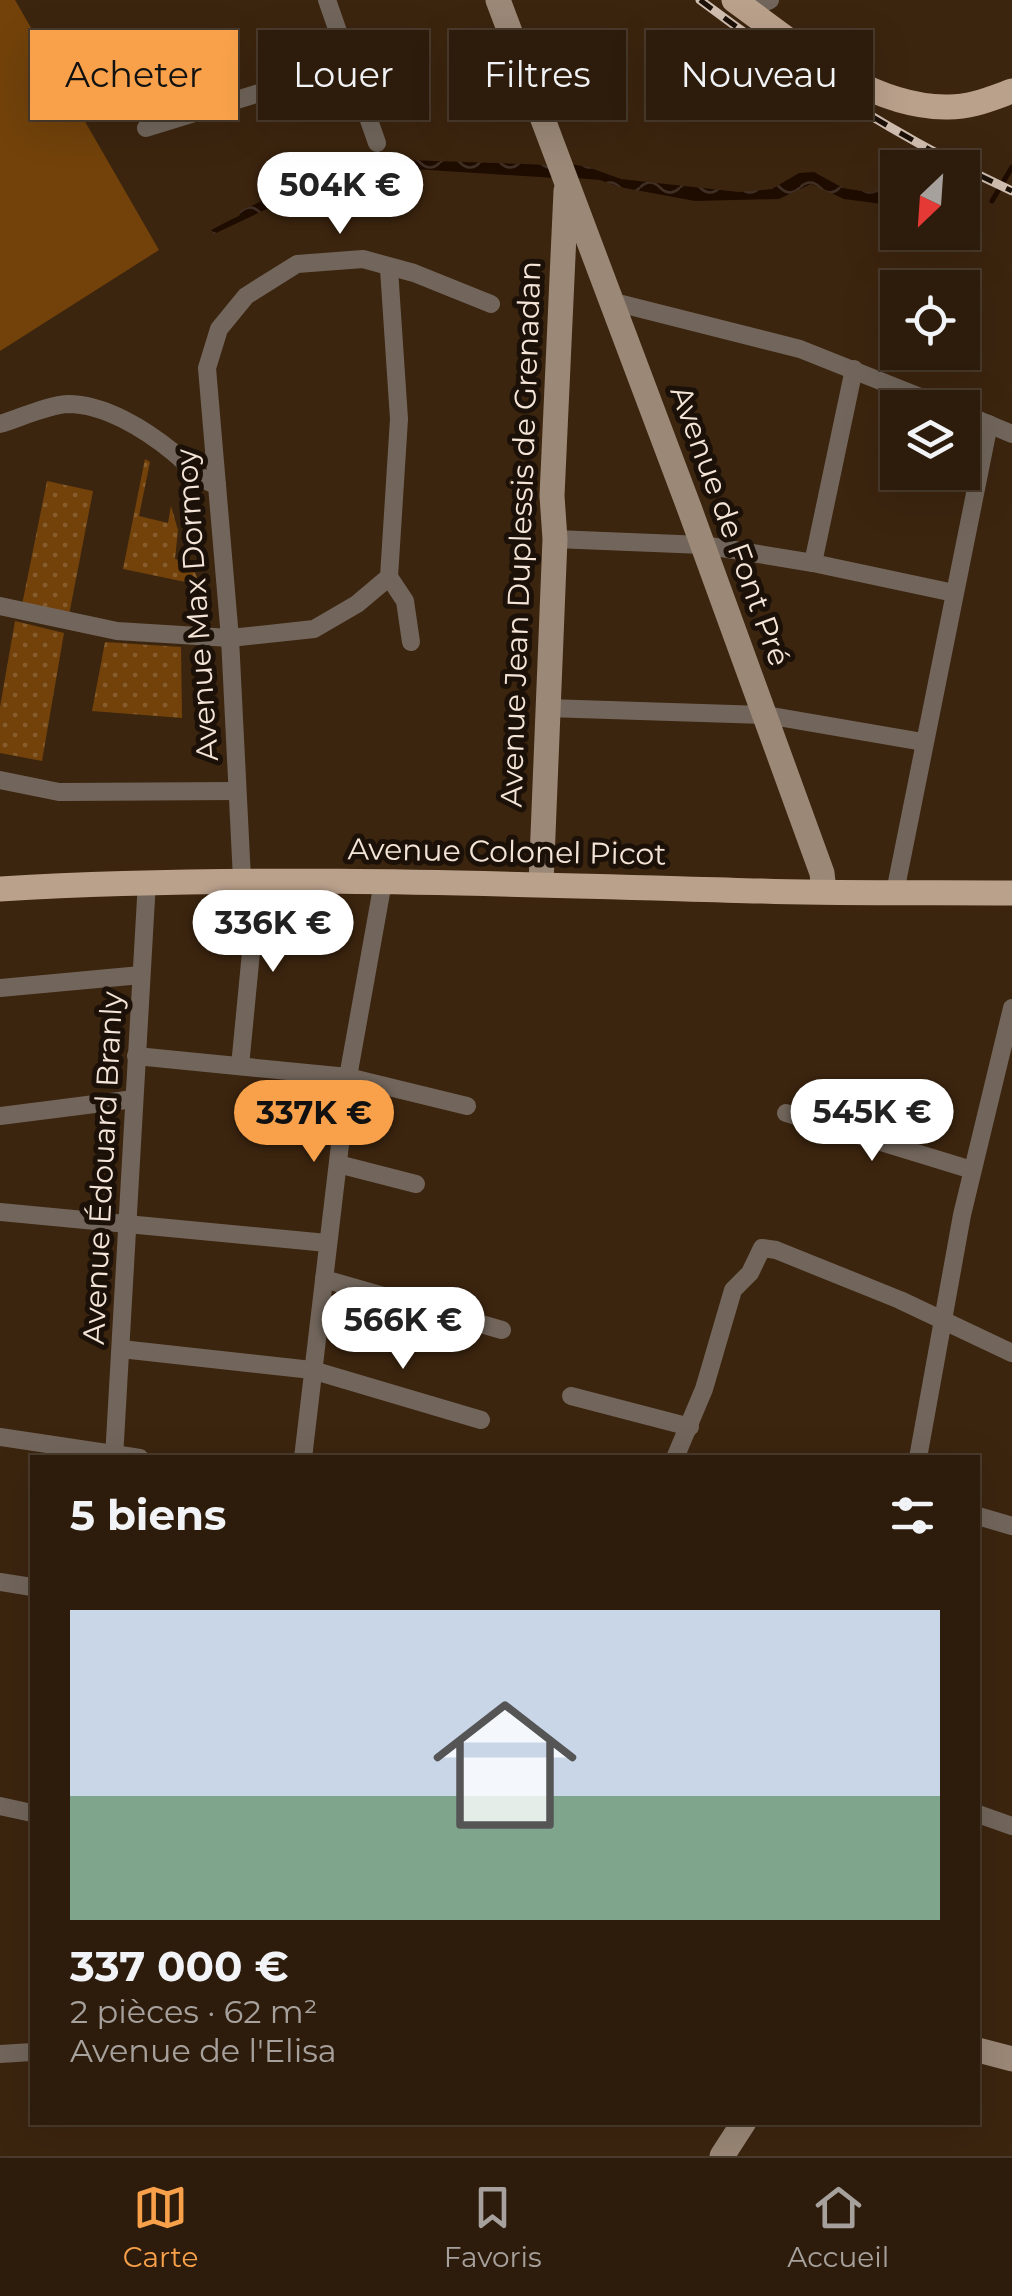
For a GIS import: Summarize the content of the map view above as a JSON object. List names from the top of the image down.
{
  "streets": {
    "main road": ["Avenue de Font Pré", "Avenue Jean Duplessis de Grenadan", "Avenue Colonel Picot"],
    "street": ["Avenue Max Dormoy", "Avenue Édouard Branly"]
  },
  "crossings": [
    ["Avenue de Font Pré", "Avenue Jean Duplessis de Grenadan"],
    ["Avenue de Font Pré", "Avenue Colonel Picot"],
    ["Avenue Jean Duplessis de Grenadan", "Avenue Colonel Picot"],
    ["Avenue Max Dormoy", "Avenue Colonel Picot"],
    ["Avenue Colonel Picot", "Avenue Édouard Branly"]
  ],
  "north": "bottom left",
  "page": {
    "chip": [
      "Acheter",
      "Louer",
      "Filtres",
      "Nouveau"
    ],
    "price": [
      "504K €",
      "336K €",
      "545K €",
      "337K €",
      "566K €"
    ],
    "heading": "5 biens",
    "list": [
      {
        "name": "337 000 €",
        "note": "2 pièces · 62 m² · Avenue de l'Elisa"
      }
    ],
    "tabs": ["Carte", "Favoris", "Accueil"]
  }
}
